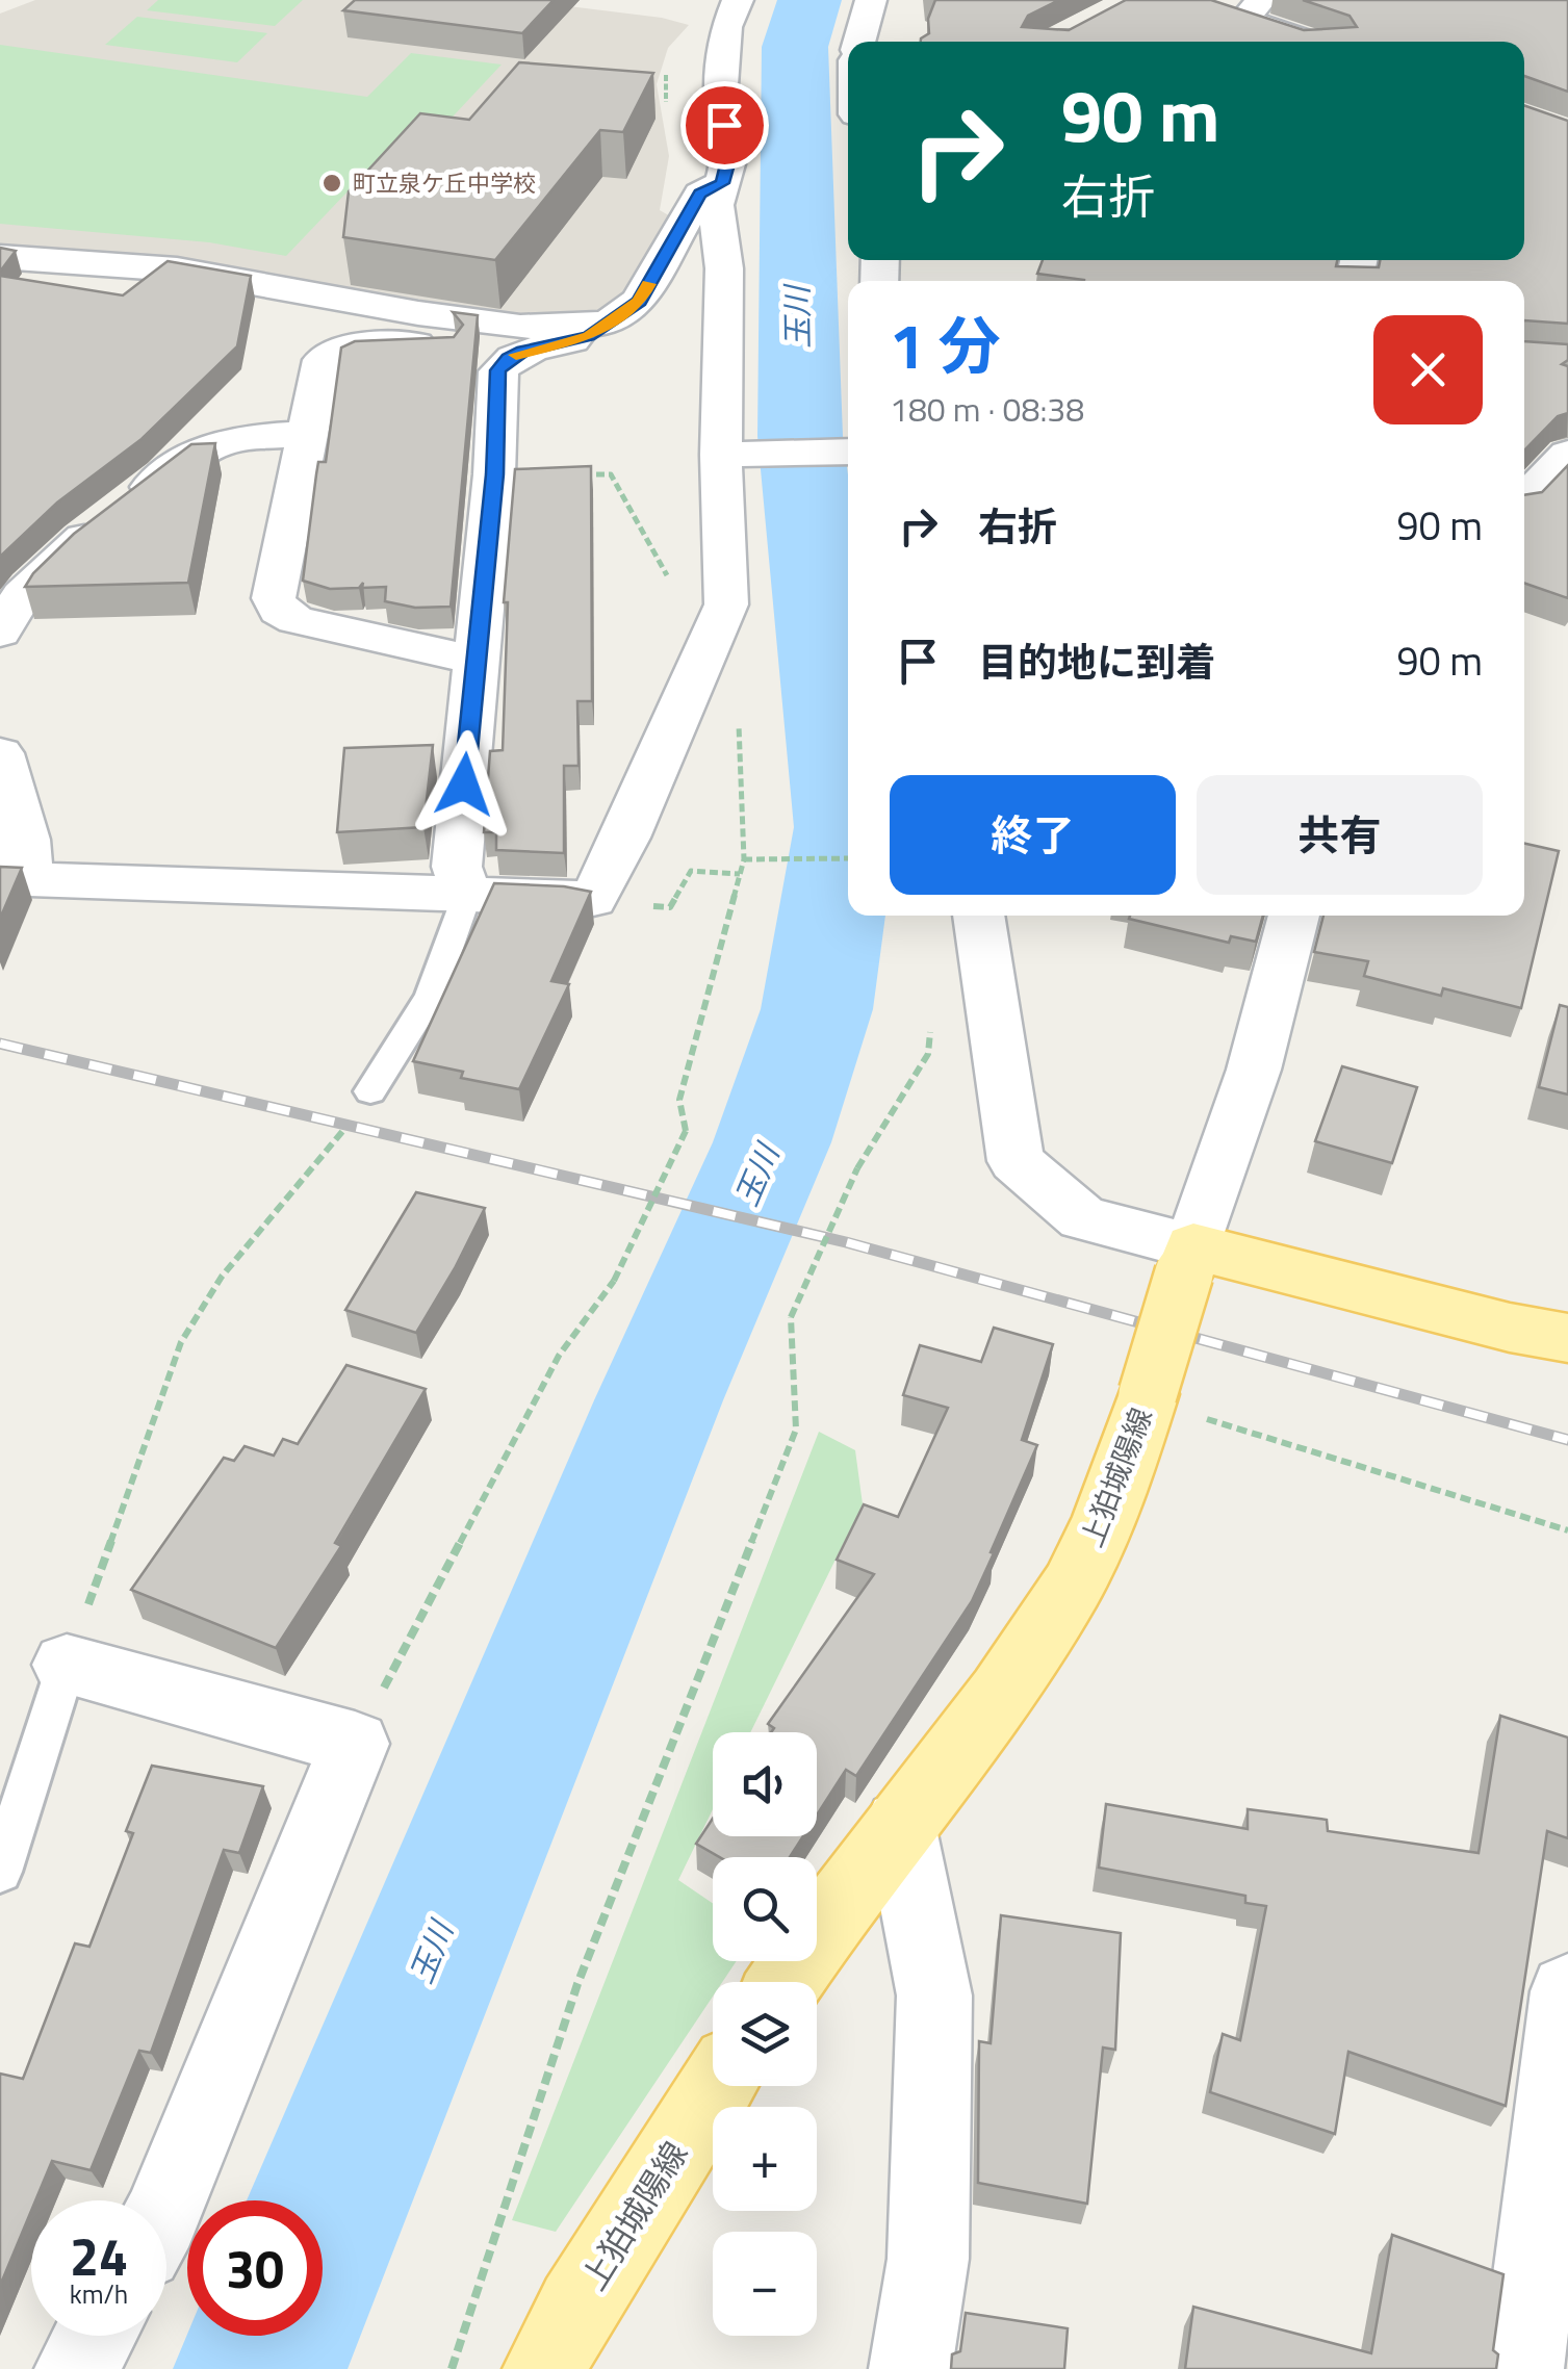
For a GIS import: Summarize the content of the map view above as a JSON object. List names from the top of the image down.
{
  "streets": {
    "main road": ["上狛城陽線"]
  },
  "water": ["玉川"],
  "places": ["町立泉ケ丘中学校"],
  "page": {
    "turn": ["90 m", "右折"],
    "heading": ["1 分", "180 m · 08:38"],
    "list": [
      {
        "name": "右折",
        "value": "90 m"
      },
      {
        "name": "目的地に到着",
        "value": "90 m"
      }
    ],
    "buttons": ["終了", "共有"],
    "map_buttons": ["+", "−"],
    "speed": "24 km/h",
    "limit": "30"
  }
}
